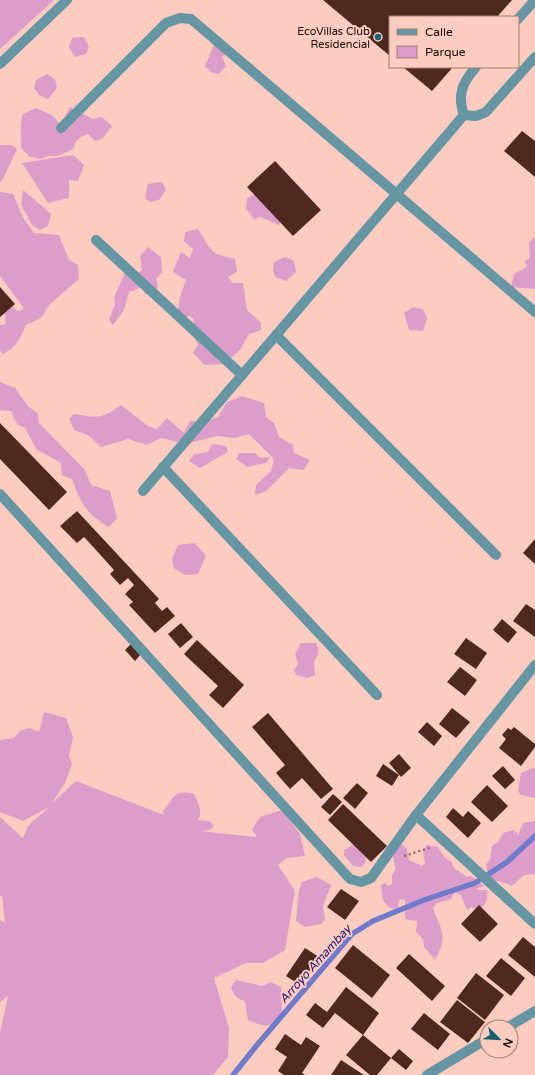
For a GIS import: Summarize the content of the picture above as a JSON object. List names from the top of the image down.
{
  "water": ["Arroyo Amambay"],
  "places": ["EcoVillas Club Residencial"],
  "legend": ["Calle", "Parque"],
  "north": "bottom right"
}
